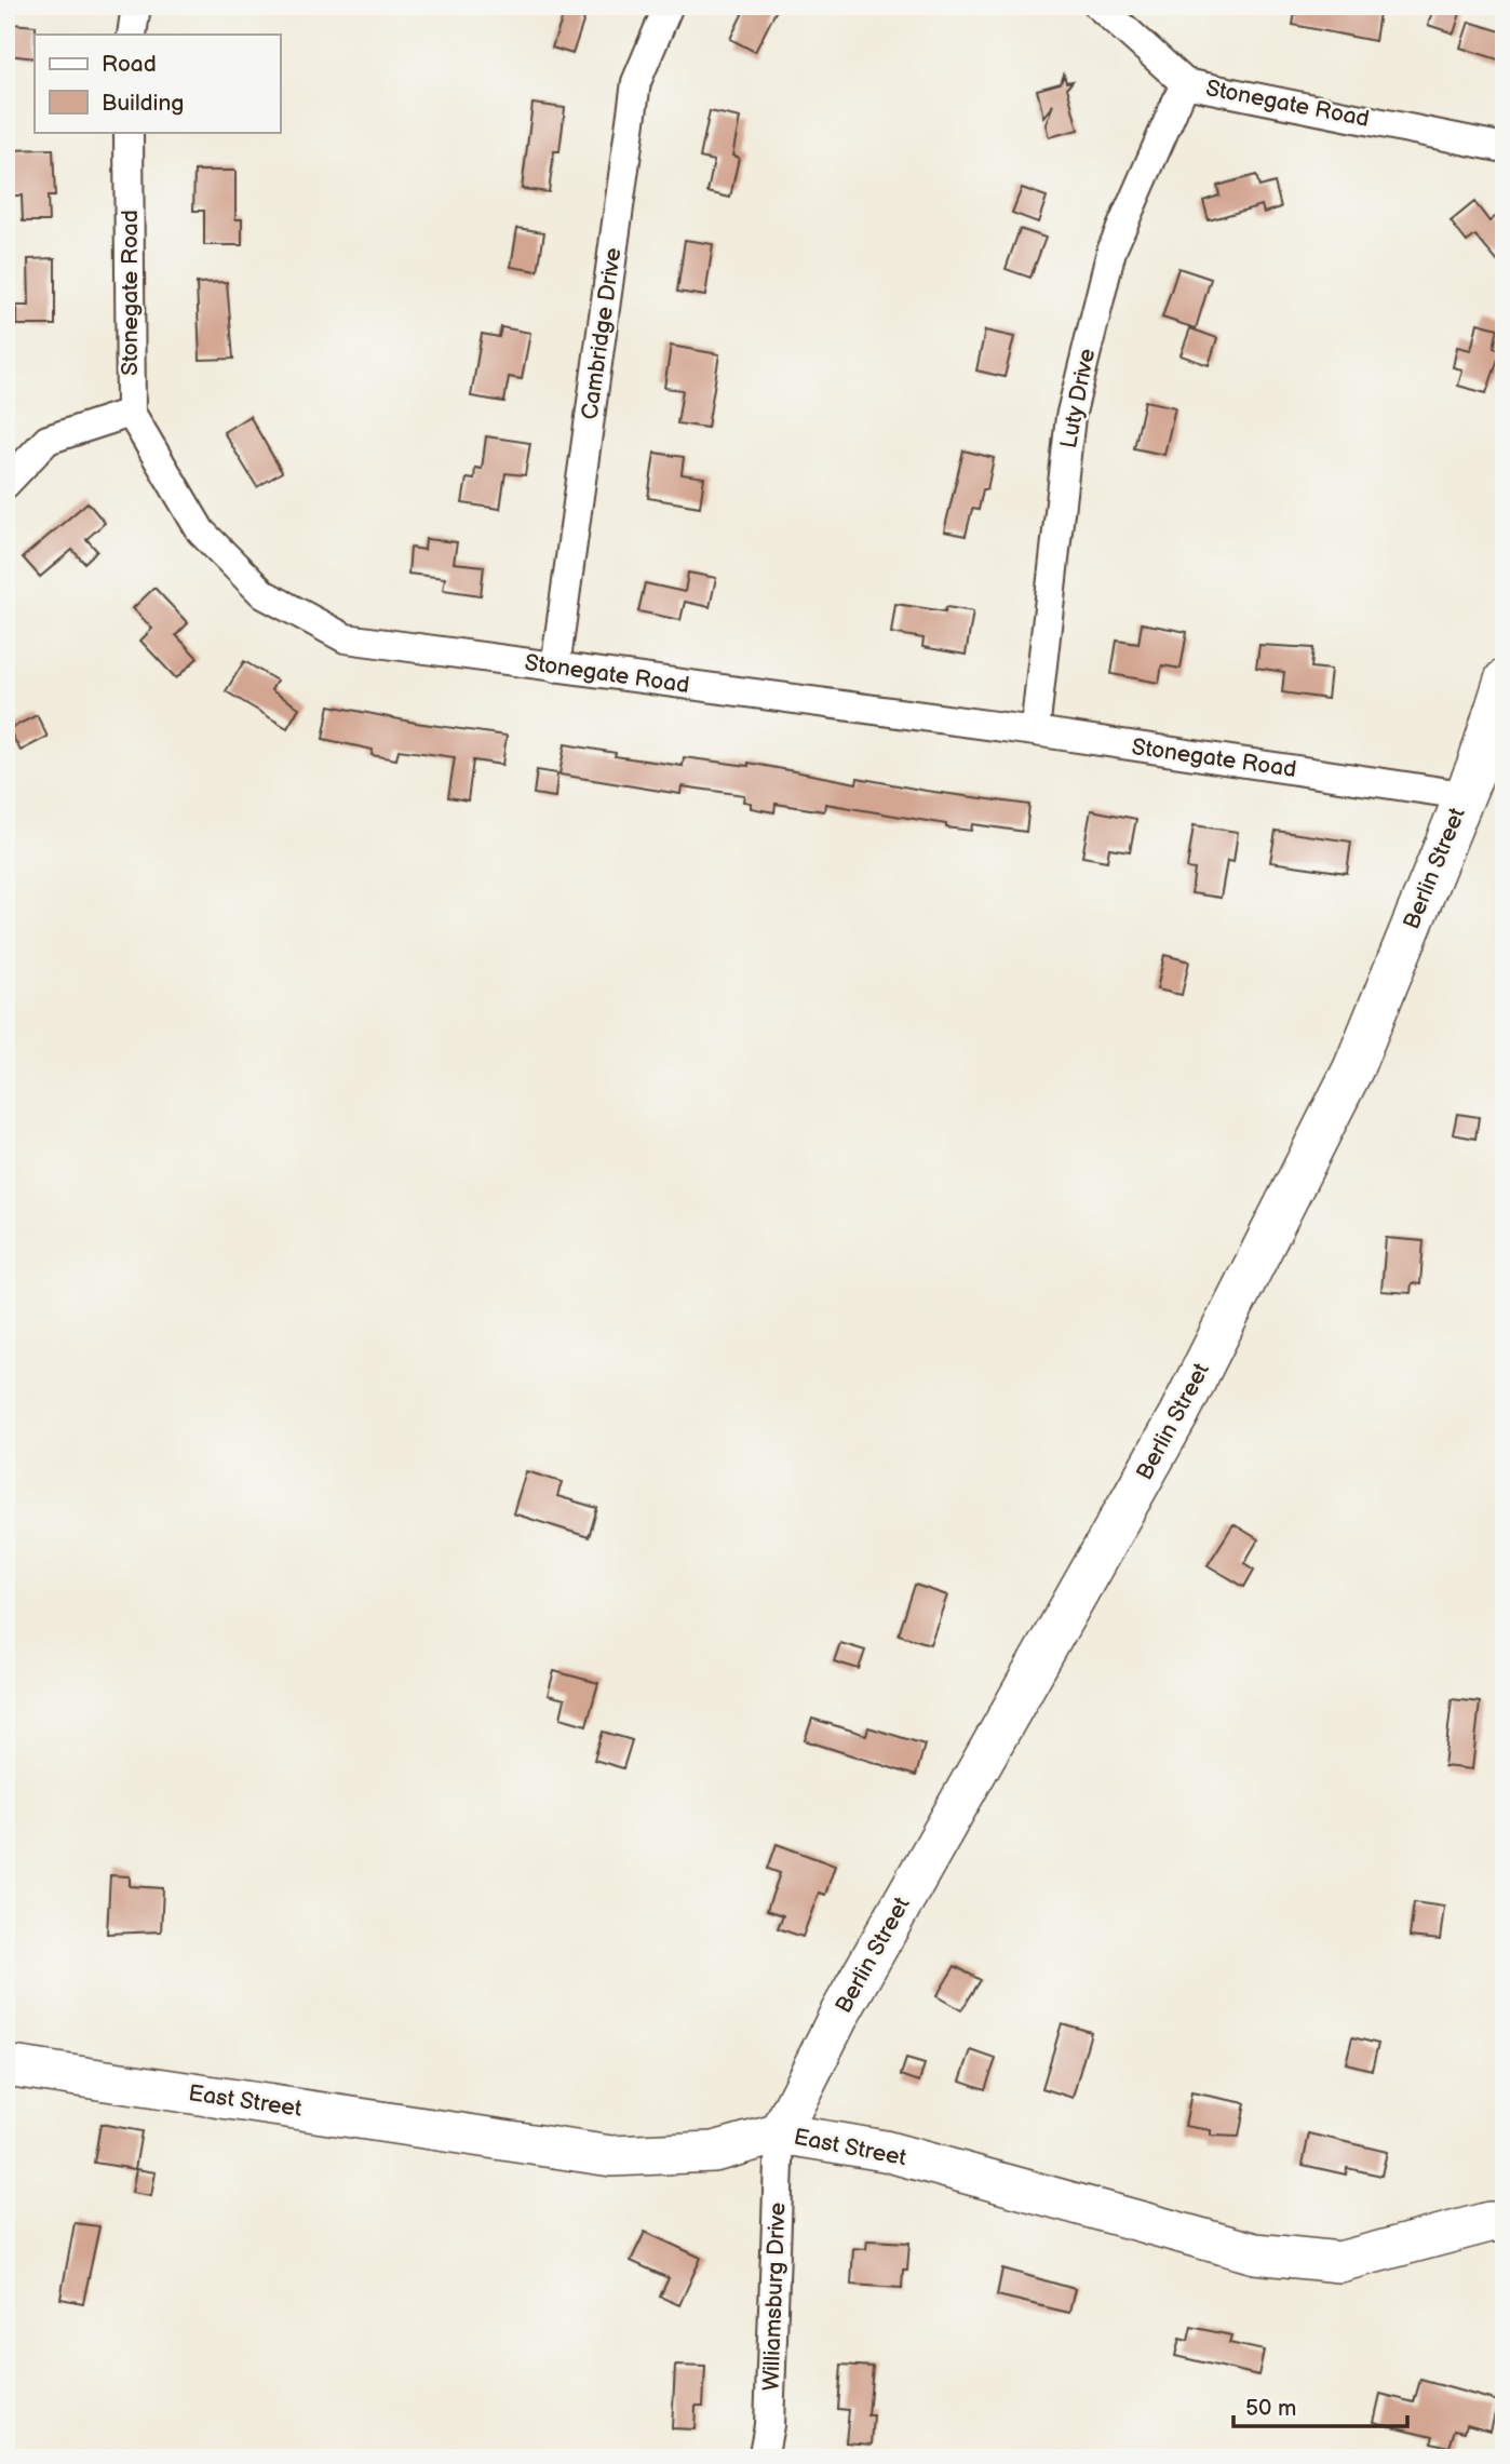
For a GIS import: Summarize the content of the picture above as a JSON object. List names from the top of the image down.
{
  "streets": {
    "main road": ["Berlin Street", "East Street"],
    "street": [
      "Stonegate Road",
      "Cambridge Drive",
      "Luty Drive",
      "Williamsburg Drive"
    ]
  },
  "crossings": [
    ["Stonegate Road", "Cambridge Drive"],
    ["Stonegate Road", "Luty Drive"],
    ["Stonegate Road", "Berlin Street"],
    ["Berlin Street", "East Street"],
    ["Berlin Street", "Williamsburg Drive"],
    ["East Street", "Williamsburg Drive"]
  ],
  "legend": ["Road", "Building"],
  "scale_bar": "50 m"
}
